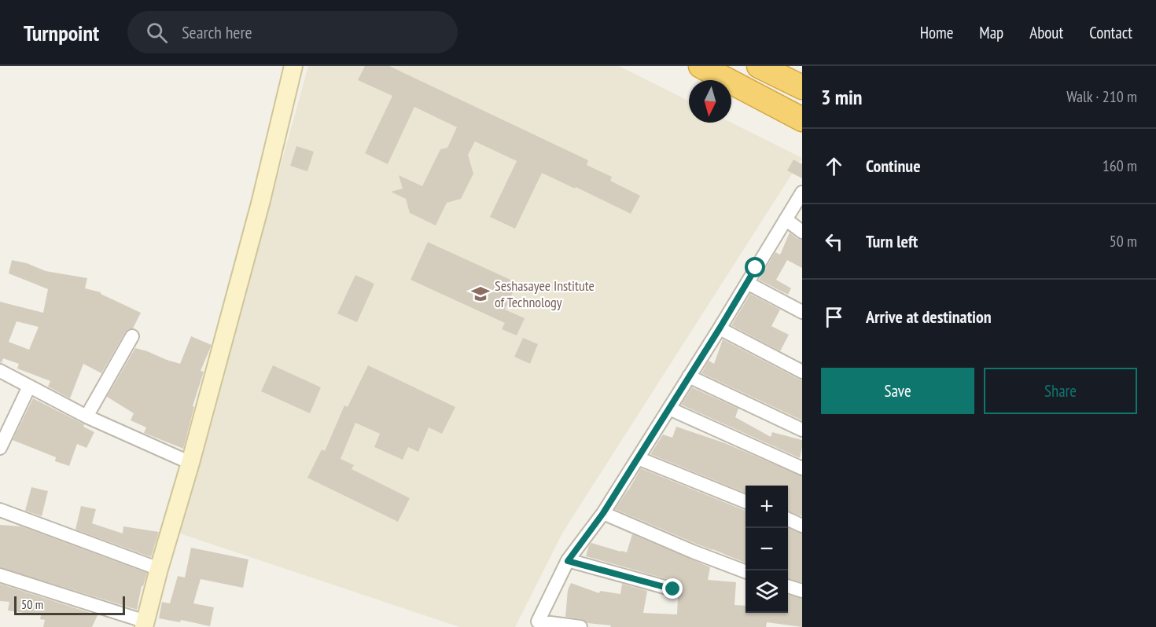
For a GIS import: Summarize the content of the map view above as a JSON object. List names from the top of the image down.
{
  "places": {
    "school or university": ["Seshasayee Institute of Technology"]
  },
  "scale_bar": "50 m",
  "north": "bottom",
  "page": {
    "header": "Turnpoint",
    "search": "Search here",
    "nav": [
      "Home",
      "Map",
      "About",
      "Contact"
    ],
    "heading": ["3 min", "Walk · 210 m"],
    "list": [
      ["Continue", "160 m"],
      ["Turn left", "50 m"],
      "Arrive at destination"
    ],
    "buttons": ["Save", "Share"],
    "map_buttons": ["+", "−"],
    "scale": "50 m"
  }
}
